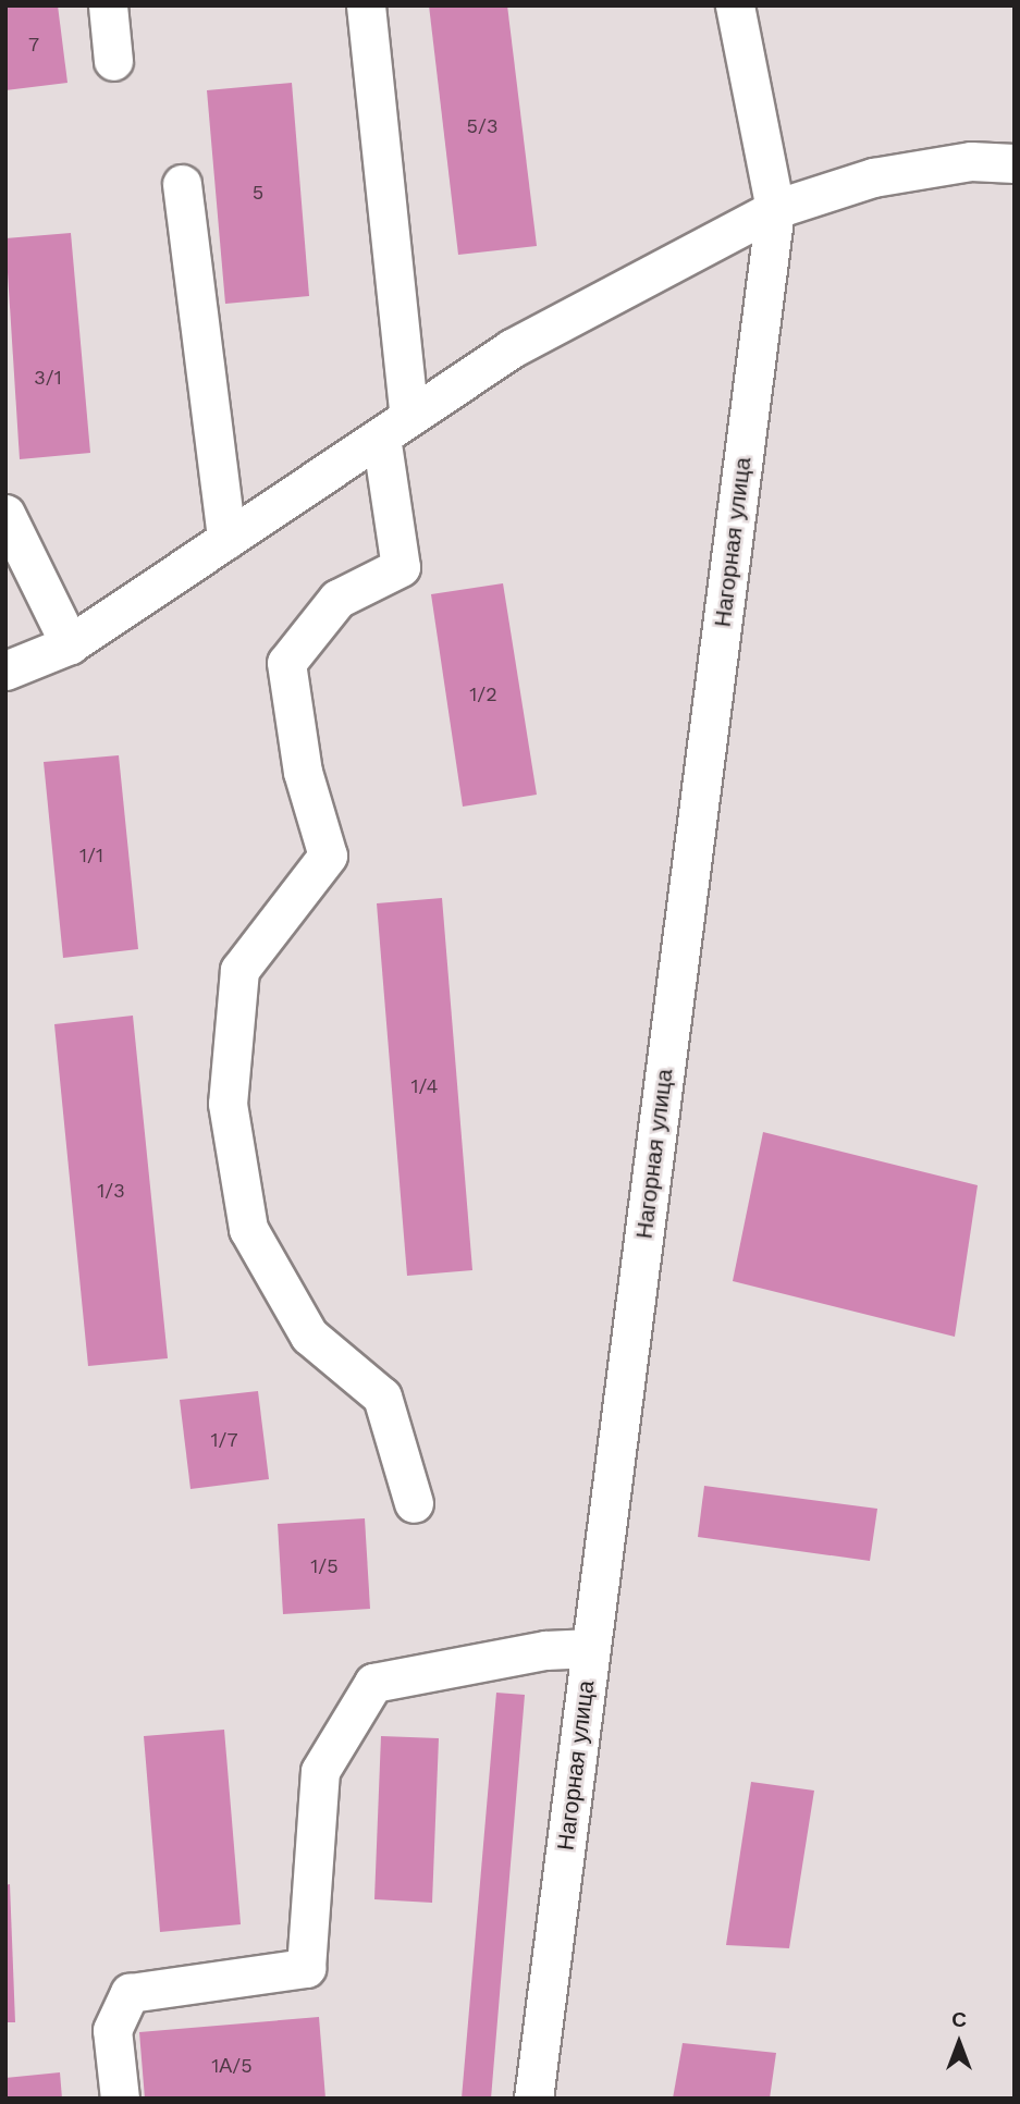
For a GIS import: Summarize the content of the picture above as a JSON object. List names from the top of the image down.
{
  "streets": {
    "street": ["Нагорная улица"]
  },
  "house_numbers": [
    "7",
    "5/3",
    "5",
    "3/1",
    "1/2",
    "1/1",
    "1/4",
    "1/3",
    "1/7",
    "1/5",
    "1А/5"
  ],
  "north": "top"
}
